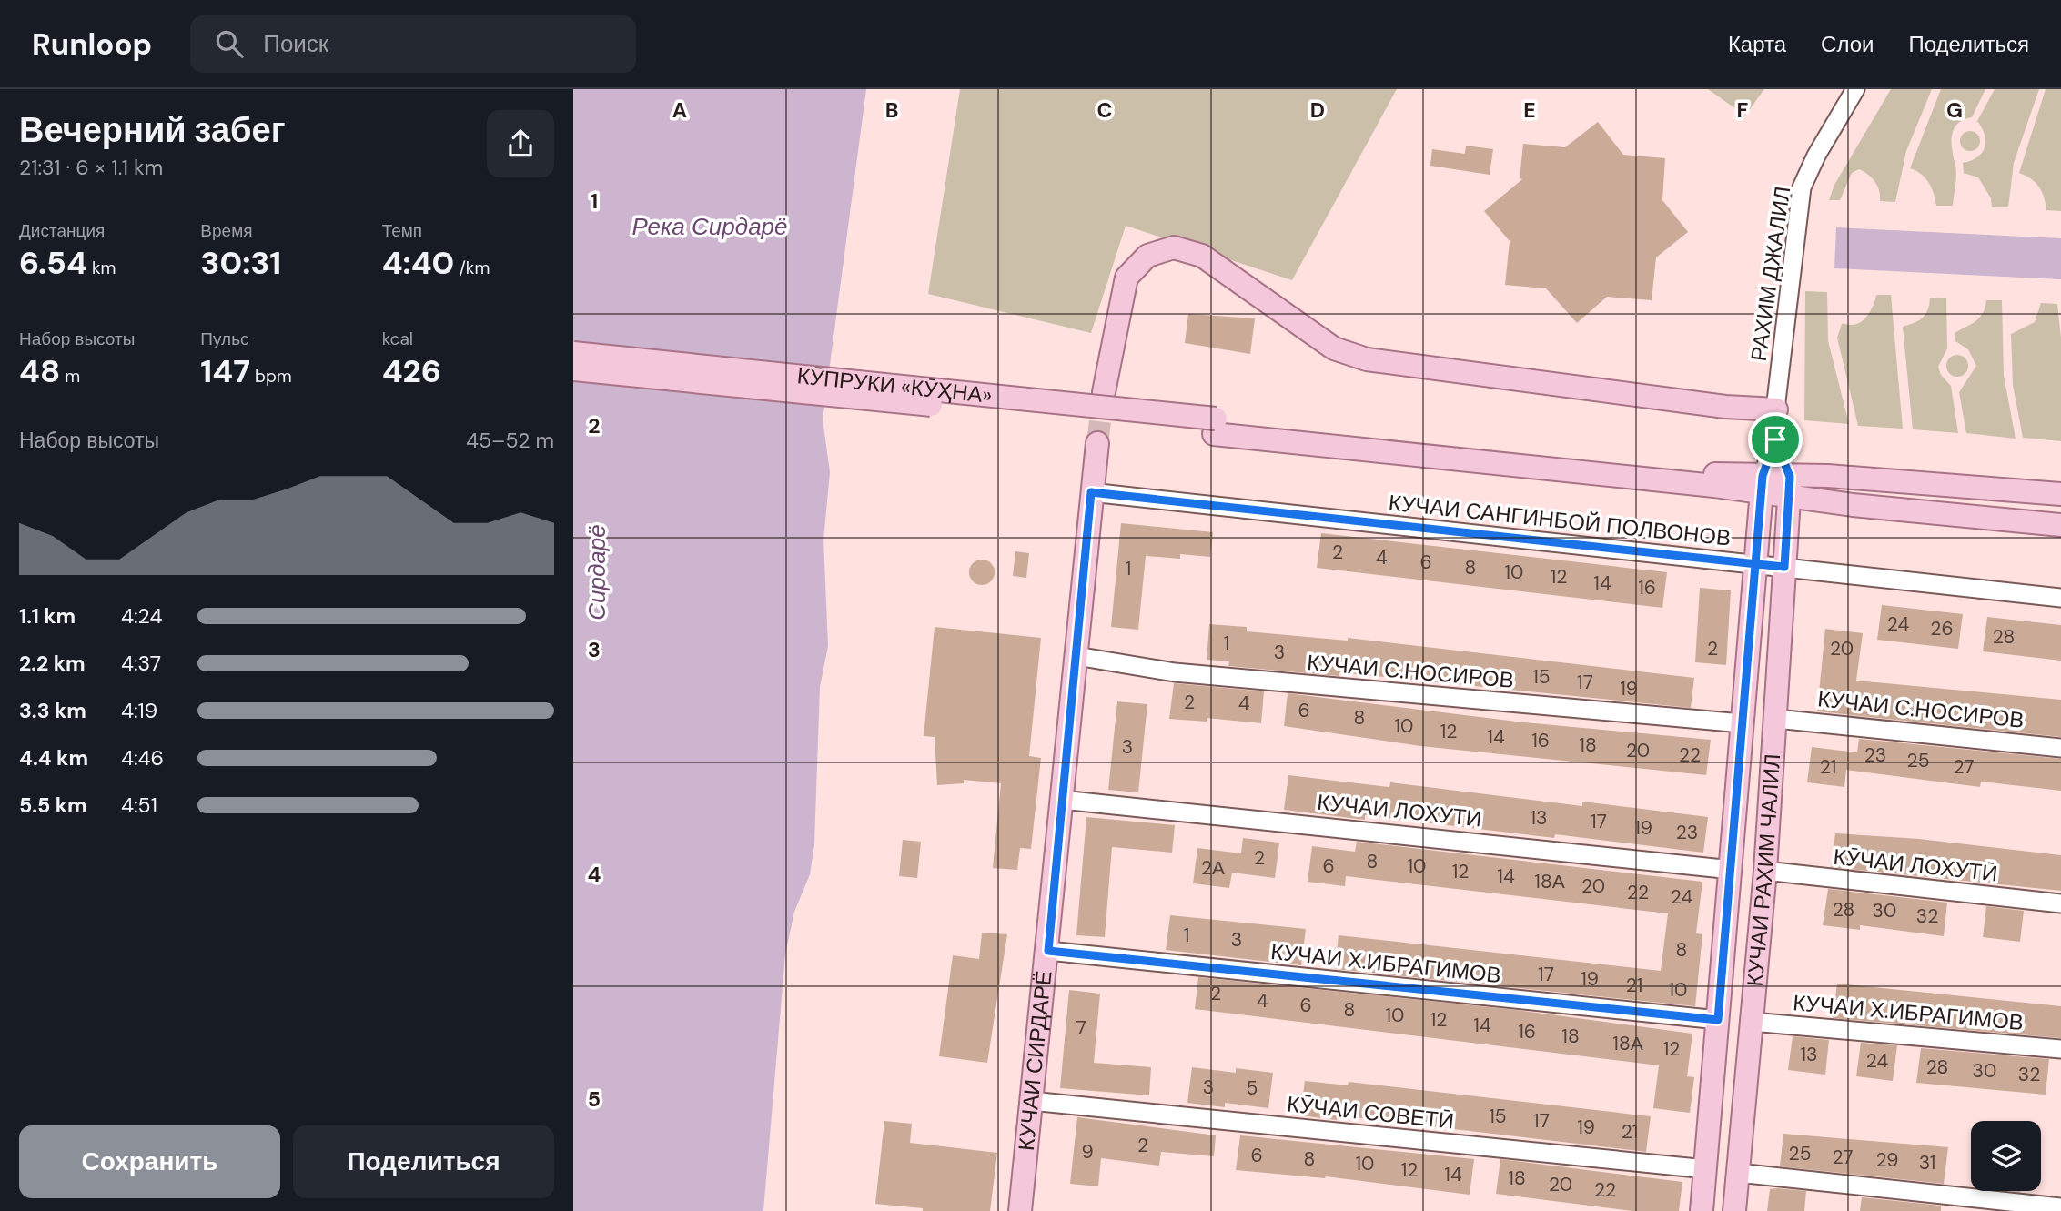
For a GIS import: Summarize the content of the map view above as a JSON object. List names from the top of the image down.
{
  "streets": {
    "main road": ["КӮПРУКИ «КӮҲНА»", "КУЧАИ РАХИМ ЧАЛИЛ", "КУЧАИ СИРДАРЁ"],
    "street": [
      "РАХИМ ДЖАЛИЛ",
      "КУЧАИ САНГИНБОЙ ПОЛВОНОВ",
      "КУЧАИ С.НОСИРОВ",
      "КУЧАИ ЛОХУТИ",
      "КӮЧАИ ЛОХУТӢ",
      "КУЧАИ Х.ИБРАГИМОВ",
      "КӮЧАИ СОВЕТӢ"
    ]
  },
  "crossings": [
    ["КУЧАИ САНГИНБОЙ ПОЛВОНОВ", "КУЧАИ РАХИМ ЧАЛИЛ"],
    ["КУЧАИ САНГИНБОЙ ПОЛВОНОВ", "КУЧАИ СИРДАРЁ"],
    ["КУЧАИ С.НОСИРОВ", "КУЧАИ РАХИМ ЧАЛИЛ"],
    ["КУЧАИ С.НОСИРОВ", "КУЧАИ СИРДАРЁ"],
    ["КУЧАИ ЛОХУТИ", "КУЧАИ РАХИМ ЧАЛИЛ"],
    ["КУЧАИ ЛОХУТИ", "КУЧАИ СИРДАРЁ"],
    ["КӮЧАИ ЛОХУТӢ", "КУЧАИ РАХИМ ЧАЛИЛ"],
    ["КУЧАИ РАХИМ ЧАЛИЛ", "КУЧАИ Х.ИБРАГИМОВ"],
    ["КУЧАИ РАХИМ ЧАЛИЛ", "КӮЧАИ СОВЕТӢ"],
    ["КУЧАИ Х.ИБРАГИМОВ", "КУЧАИ СИРДАРЁ"],
    ["КУЧАИ СИРДАРЁ", "КӮЧАИ СОВЕТӢ"]
  ],
  "water": ["Река Сирдарё", "Сирдарё"],
  "house_numbers": [
    "2",
    "4",
    "6",
    "8",
    "1",
    "10",
    "12",
    "14",
    "16",
    "24",
    "26",
    "28",
    "1",
    "2",
    "20",
    "3",
    "15",
    "17",
    "19",
    "2",
    "4",
    "6",
    "8",
    "10",
    "12",
    "14",
    "16",
    "18",
    "3",
    "20",
    "22",
    "23",
    "25",
    "21",
    "27",
    "13",
    "17",
    "19",
    "23",
    "2",
    "8",
    "6",
    "10",
    "2А",
    "12",
    "14",
    "18А",
    "20",
    "22",
    "24",
    "28",
    "30",
    "32",
    "1",
    "3",
    "8",
    "17",
    "19",
    "21",
    "10",
    "2",
    "4",
    "6",
    "8",
    "10",
    "12",
    "14",
    "7",
    "16",
    "18",
    "18А",
    "12",
    "13",
    "24",
    "28",
    "30",
    "32",
    "3",
    "5",
    "15",
    "17",
    "19",
    "21",
    "2",
    "9",
    "25",
    "6",
    "27",
    "8",
    "29",
    "31",
    "10",
    "12",
    "14",
    "18",
    "20",
    "22"
  ],
  "page": {
    "header": "Runloop",
    "search": "Поиск",
    "nav": ["Карта", "Слои", "Поделиться"],
    "heading": ["Вечерний забег", "21:31 · 6 × 1.1 km"],
    "stats": [
      ["Дистанция", "6.54 km"],
      ["Время", "30:31"],
      ["Темп", "4:40 /km"],
      ["Набор высоты", "48 m"],
      ["Пульс", "147 bpm"],
      ["kcal", "426"]
    ],
    "chart": ["Набор высоты", "45–52 m"],
    "list": [
      {
        "name": "1.1 km",
        "note": "4:24"
      },
      {
        "name": "2.2 km",
        "note": "4:37"
      },
      {
        "name": "3.3 km",
        "note": "4:19"
      },
      {
        "name": "4.4 km",
        "note": "4:46"
      },
      {
        "name": "5.5 km",
        "note": "4:51"
      }
    ],
    "buttons": ["Сохранить", "Поделиться"]
  },
  "grid": {
    "columns": [
      "A",
      "B",
      "C",
      "D",
      "E",
      "F",
      "G"
    ],
    "rows": [
      "1",
      "2",
      "3",
      "4",
      "5"
    ]
  }
}
